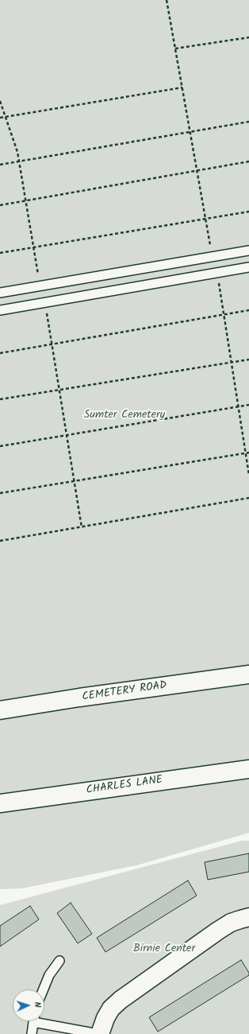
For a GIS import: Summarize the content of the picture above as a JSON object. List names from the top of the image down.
{
  "streets": {
    "street": ["CEMETERY ROAD", "CHARLES LANE"]
  },
  "parks": ["Sumter Cemetery", "Birnie Center"],
  "north": "right"
}
